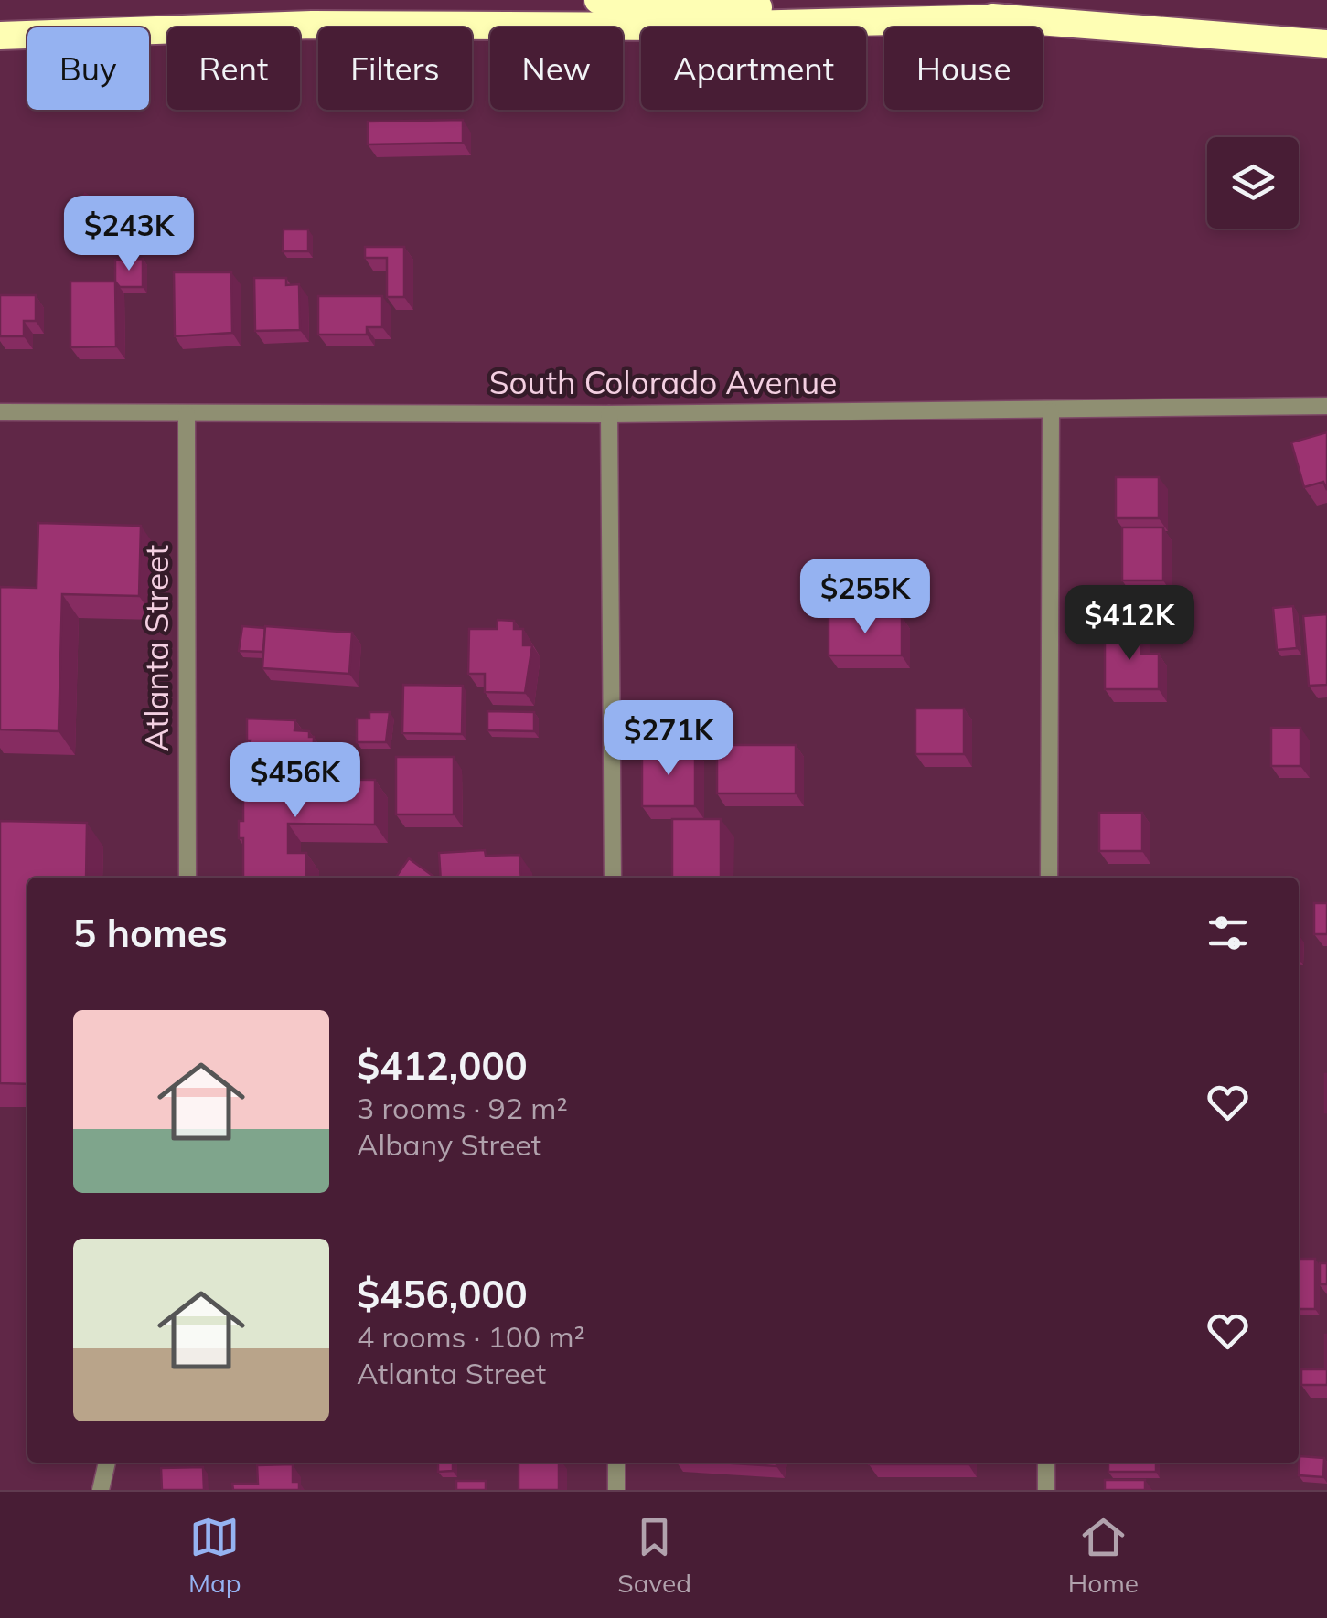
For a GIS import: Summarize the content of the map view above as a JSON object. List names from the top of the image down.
{
  "streets": {
    "street": ["South Colorado Avenue", "Atlanta Street"]
  },
  "crossings": [
    ["South Colorado Avenue", "Atlanta Street"]
  ],
  "page": {
    "chip": [
      "Buy",
      "Rent",
      "Filters",
      "New",
      "Apartment",
      "House"
    ],
    "price": [
      "$243K",
      "$255K",
      "$412K",
      "$271K",
      "$456K"
    ],
    "heading": "5 homes",
    "list": [
      {
        "name": "$412,000",
        "note": "3 rooms · 92 m² · Albany Street"
      },
      {
        "name": "$456,000",
        "note": "4 rooms · 100 m² · Atlanta Street"
      }
    ],
    "tabs": ["Map", "Saved", "Home"]
  }
}
